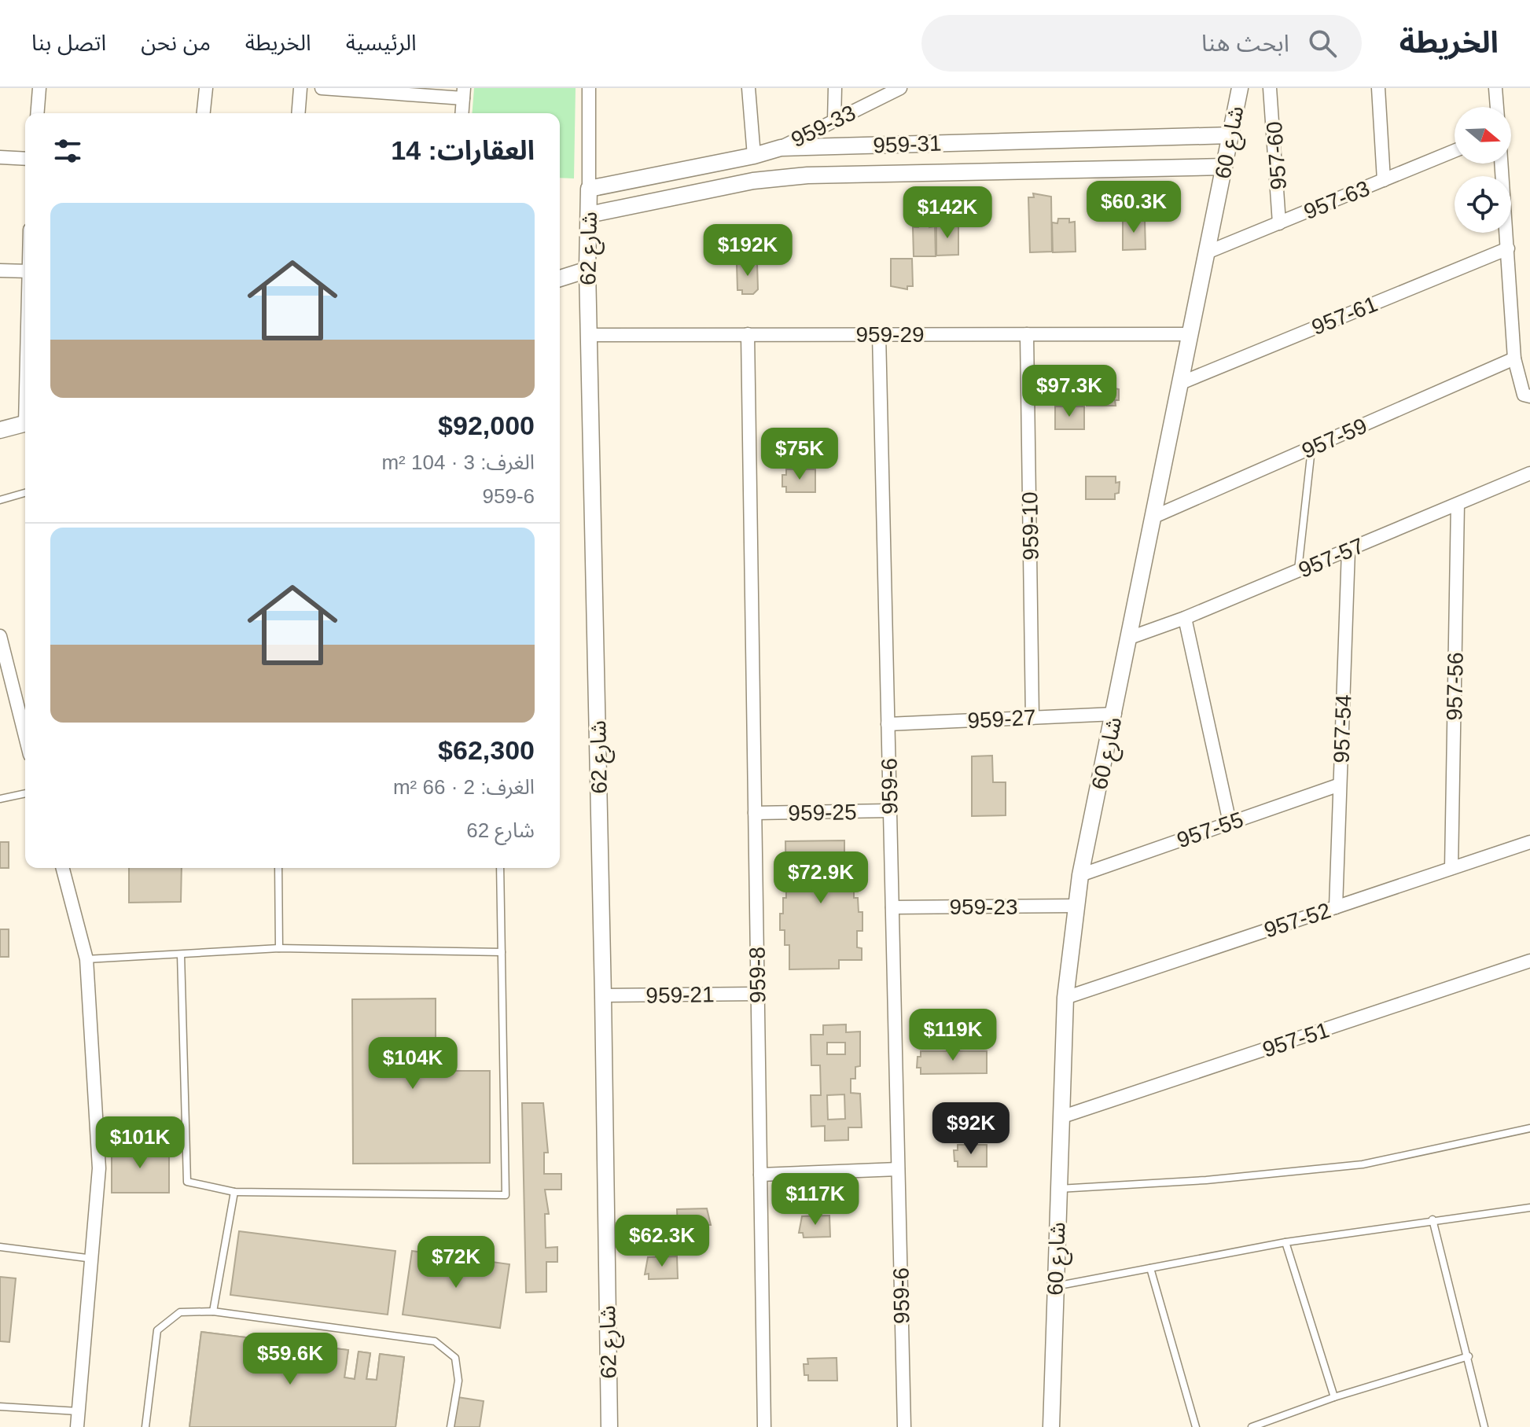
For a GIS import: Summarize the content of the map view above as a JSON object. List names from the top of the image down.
{
  "streets": {
    "street": [
      "959-33",
      "شارع 60",
      "959-31",
      "957-60",
      "957-63",
      "شارع 62",
      "957-61",
      "959-29",
      "957-59",
      "959-10",
      "957-57",
      "957-56",
      "959-27",
      "957-54",
      "959-6",
      "959-25",
      "957-55",
      "959-23",
      "957-52",
      "959-8",
      "959-21",
      "957-51"
    ]
  },
  "crossings": [
    ["959-33", "959-31"],
    ["شارع 60", "959-31"],
    ["شارع 60", "957-63"],
    ["شارع 60", "957-61"],
    ["شارع 60", "959-29"],
    ["شارع 60", "957-59"],
    ["شارع 60", "957-57"],
    ["شارع 60", "959-27"],
    ["شارع 60", "957-55"],
    ["شارع 60", "959-23"],
    ["شارع 60", "957-52"],
    ["شارع 60", "957-51"],
    ["959-31", "شارع 62"],
    ["957-60", "957-63"],
    ["شارع 62", "959-29"],
    ["شارع 62", "959-21"],
    ["959-29", "959-10"],
    ["959-29", "959-6"],
    ["959-29", "959-8"],
    ["959-10", "959-27"],
    ["957-57", "957-56"],
    ["957-57", "957-54"],
    ["957-56", "957-52"],
    ["959-27", "959-6"],
    ["957-54", "957-55"],
    ["957-54", "957-52"],
    ["959-6", "959-25"],
    ["959-6", "959-23"],
    ["959-25", "959-8"],
    ["959-8", "959-21"]
  ],
  "north": "right",
  "page": {
    "header": "الخريطة",
    "search": "ابحث هنا",
    "nav": [
      "الرئيسية",
      "الخريطة",
      "من نحن",
      "اتصل بنا"
    ],
    "heading": "العقارات: 14",
    "price": [
      "$60.3K",
      "$142K",
      "$192K",
      "$97.3K",
      "$75K",
      "$72.9K",
      "$119K",
      "$104K",
      "$92K",
      "$101K",
      "$117K",
      "$62.3K",
      "$72K",
      "$59.6K"
    ],
    "list": [
      {
        "name": "$92,000",
        "note": "الغرف: 3 · 104 m² · 959-6"
      },
      {
        "name": "$62,300",
        "note": "الغرف: 2 · 66 m² · شارع 62"
      }
    ]
  }
}
